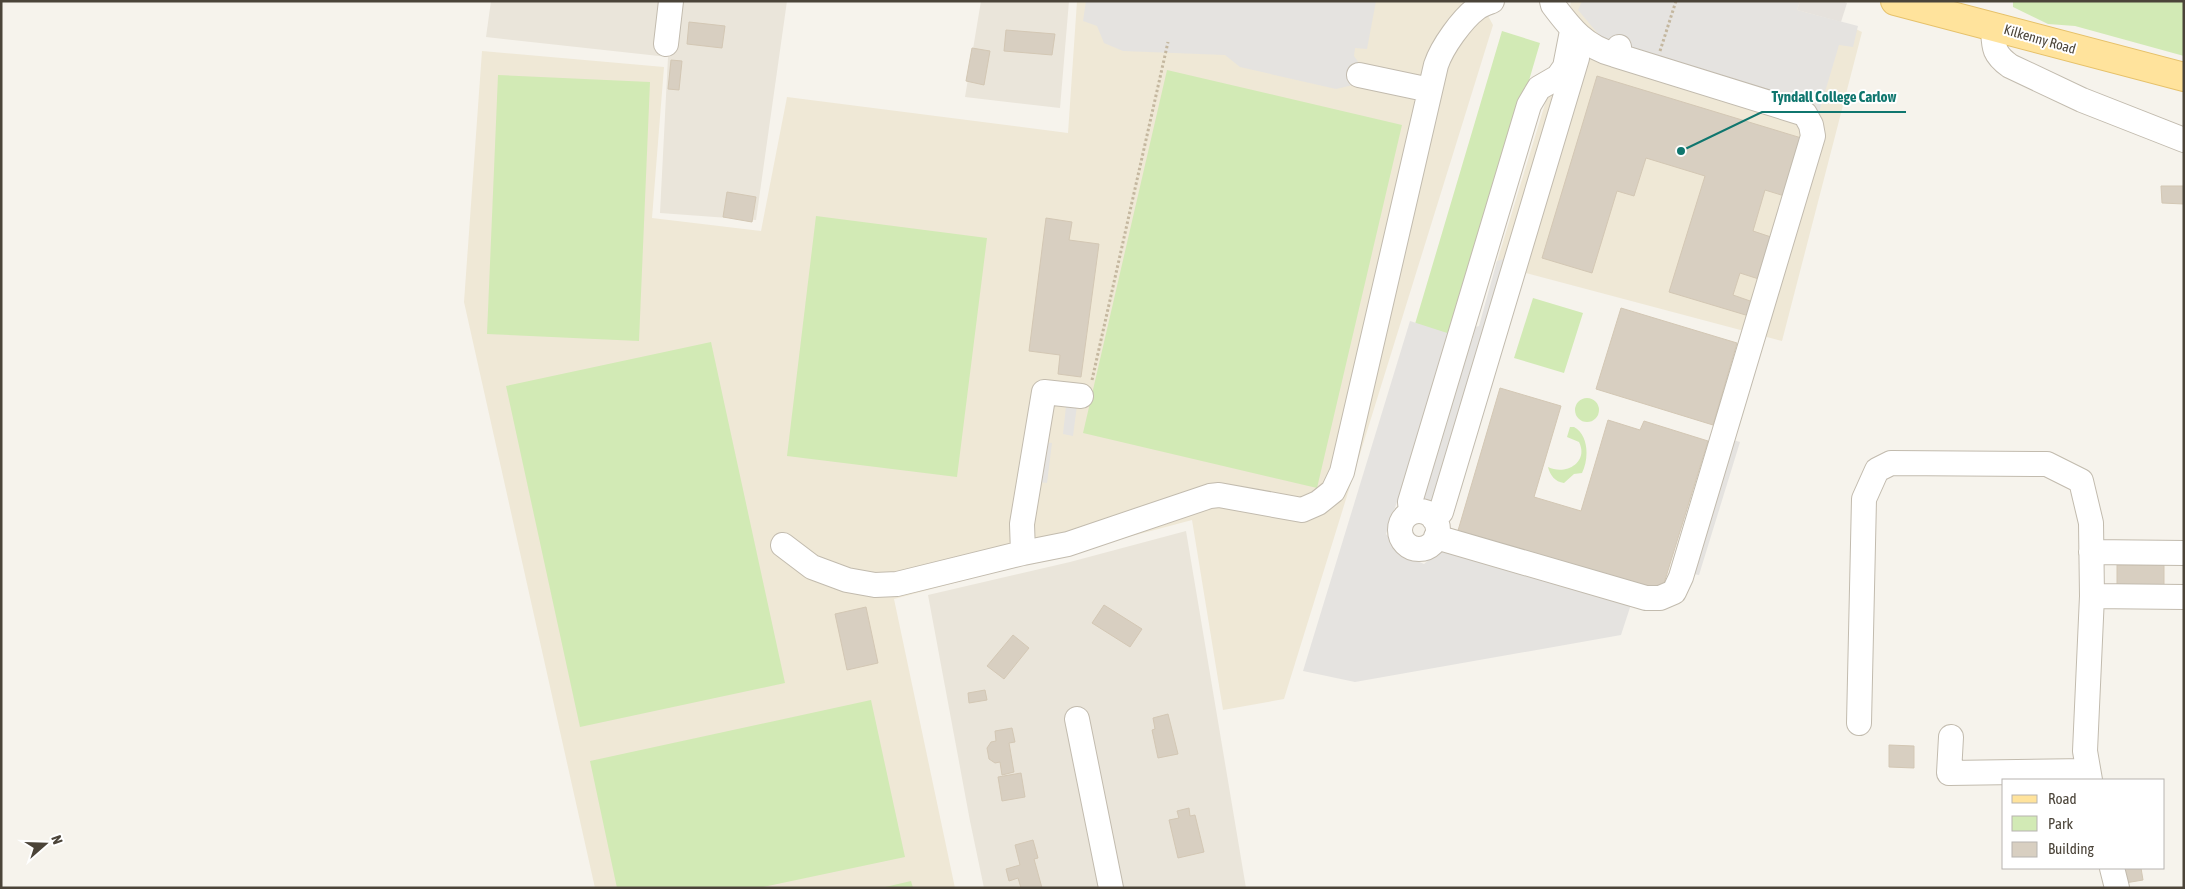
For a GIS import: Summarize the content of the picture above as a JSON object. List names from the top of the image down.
{
  "streets": {
    "main road": ["Kilkenny Road"]
  },
  "places": ["Tyndall College Carlow"],
  "legend": ["Road", "Park", "Building"],
  "north": "right"
}
